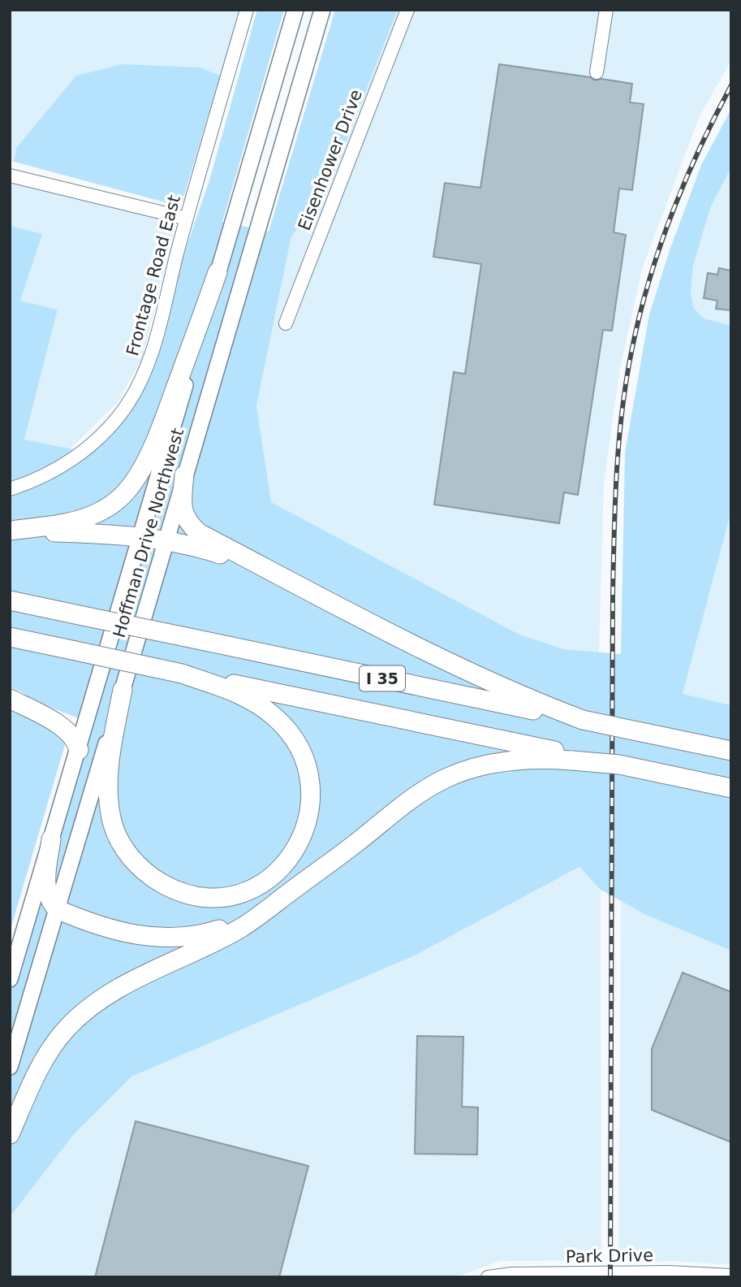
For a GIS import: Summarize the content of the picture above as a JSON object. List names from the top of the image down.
{
  "streets": {
    "highway": ["I 35"],
    "main road": ["Hoffman Drive Northwest"],
    "street": ["Eisenhower Drive", "Frontage Road East", "Park Drive"]
  }
}
